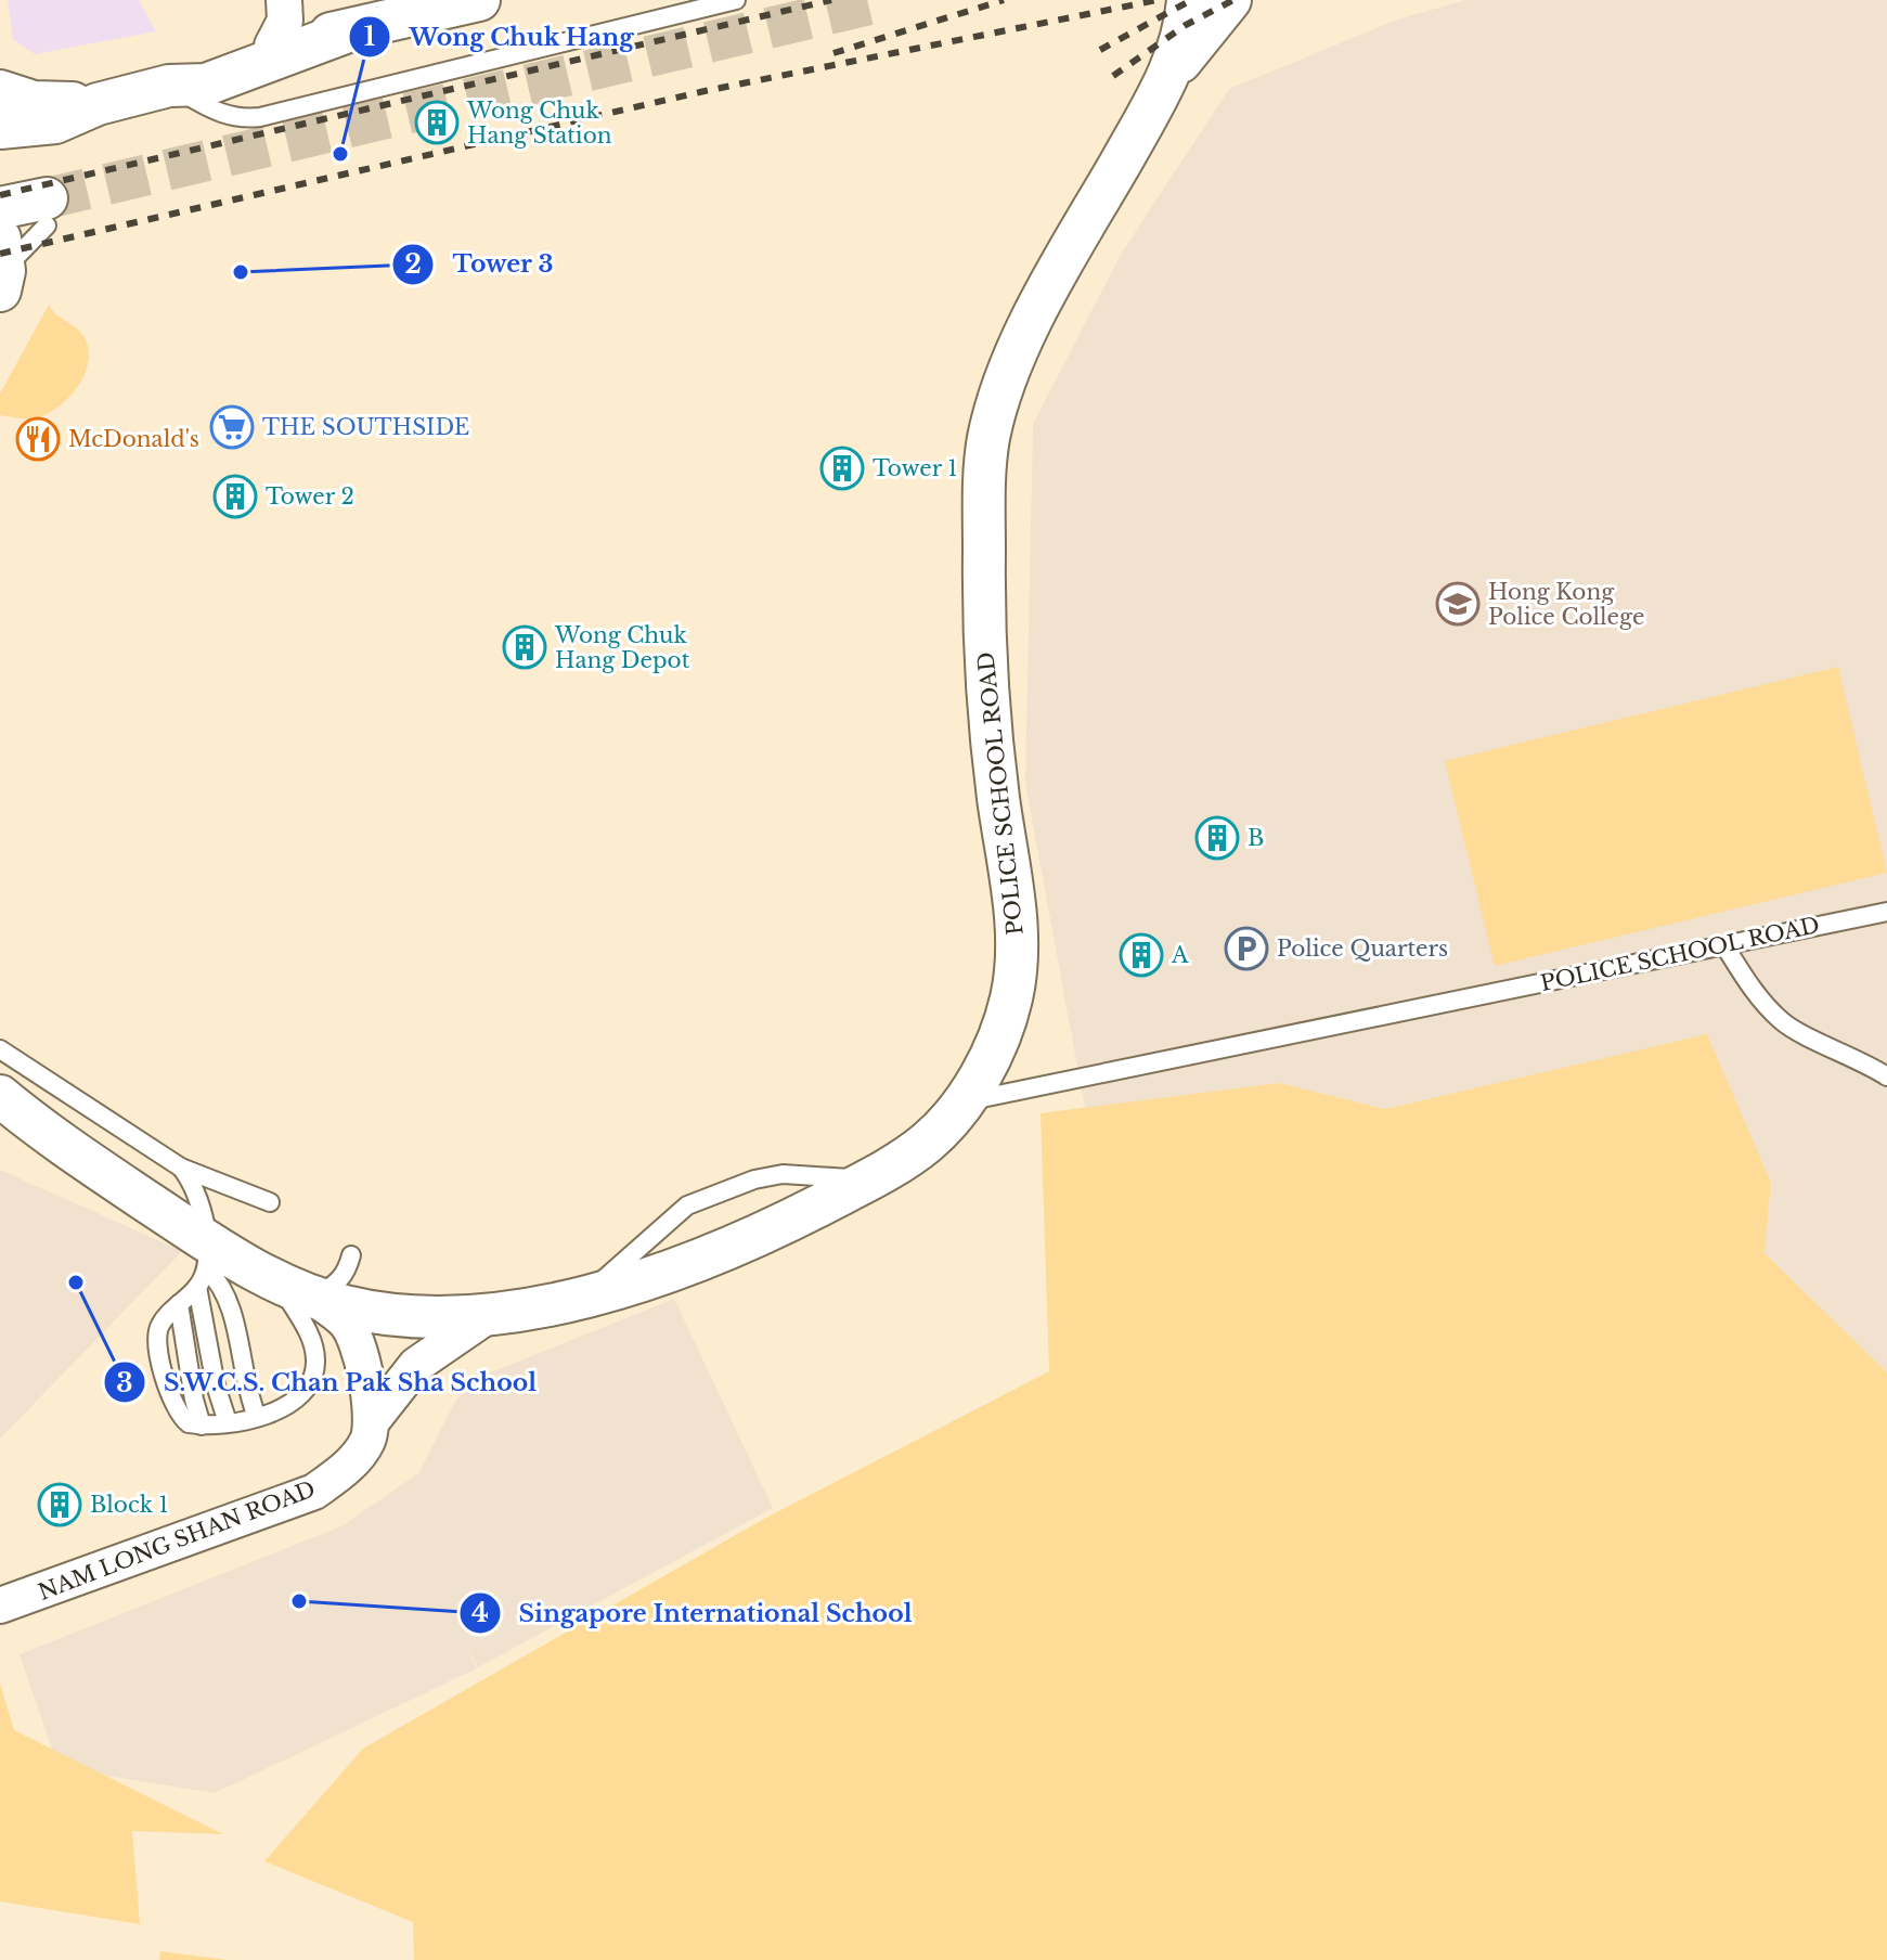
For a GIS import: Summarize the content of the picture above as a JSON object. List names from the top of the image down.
{
  "streets": {
    "street": ["POLICE SCHOOL ROAD", "NAM LONG SHAN ROAD"]
  },
  "crossings": [
    ["POLICE SCHOOL ROAD", "NAM LONG SHAN ROAD"]
  ],
  "places": {
    "building": [
      "Wong Chuk Hang Station",
      "Tower 1",
      "Tower 2",
      "Wong Chuk Hang Depot",
      "B",
      "A",
      "Block 1"
    ],
    "other": [
      "Wong Chuk Hang",
      "Tower 3",
      "S.W.C.S. Chan Pak Sha School",
      "Singapore International School"
    ],
    "supermarket": ["THE SOUTHSIDE"],
    "restaurant": ["McDonald's"],
    "school or university": ["Hong Kong Police College"],
    "parking": ["Police Quarters"]
  }
}
